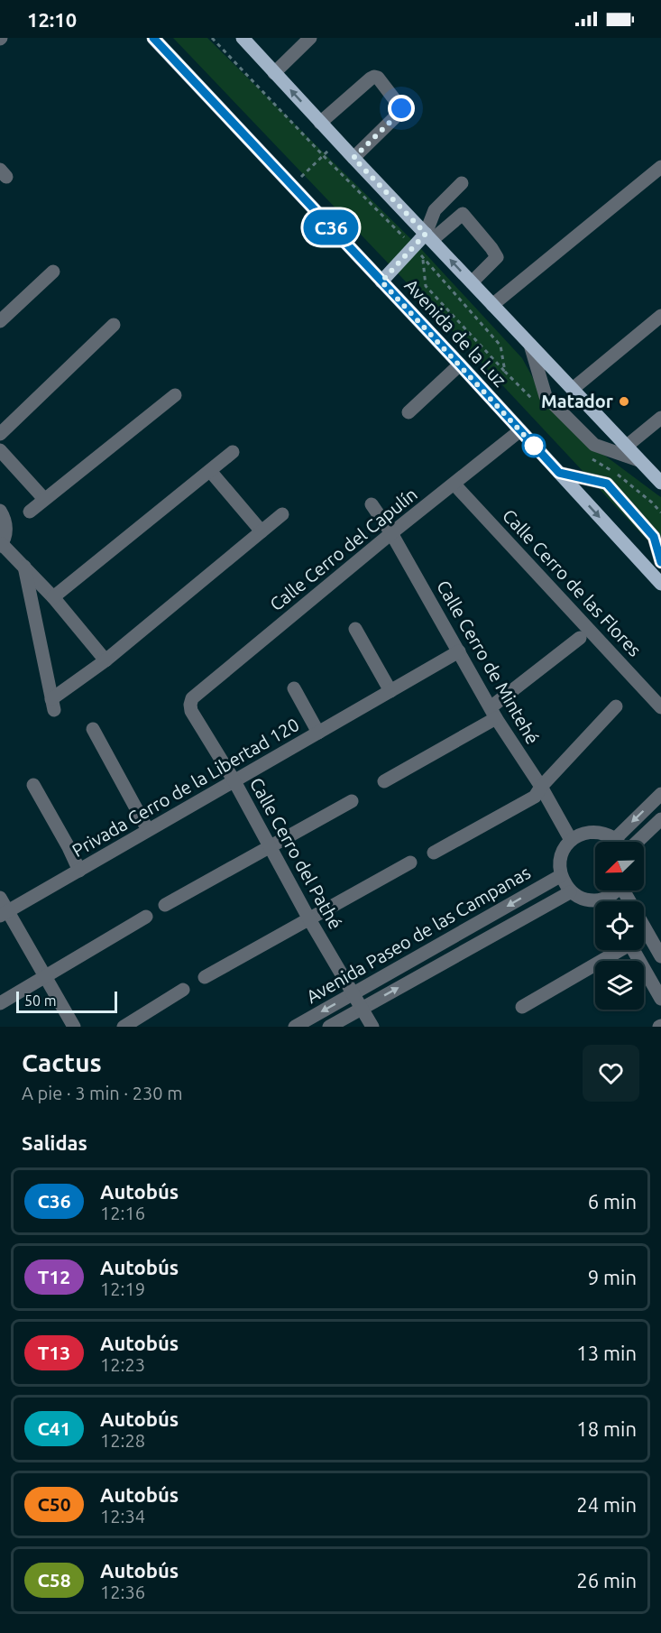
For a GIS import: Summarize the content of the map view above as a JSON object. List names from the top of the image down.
{
  "streets": {
    "main road": ["Avenida de la Luz"],
    "street": [
      "Calle Cerro del Capulín",
      "Calle Cerro de las Flores",
      "Calle Cerro de Mintehé",
      "Privada Cerro de la Libertad 120",
      "Calle Cerro del Pathé",
      "Avenida Paseo de las Campanas"
    ]
  },
  "crossings": [
    ["Avenida de la Luz", "Calle Cerro del Capulín"],
    ["Calle Cerro del Capulín", "Calle Cerro de las Flores"],
    ["Calle Cerro del Capulín", "Calle Cerro de Mintehé"],
    ["Calle Cerro del Capulín", "Calle Cerro del Pathé"],
    ["Calle Cerro de Mintehé", "Privada Cerro de la Libertad 120"],
    ["Privada Cerro de la Libertad 120", "Calle Cerro del Pathé"],
    ["Calle Cerro del Pathé", "Avenida Paseo de las Campanas"]
  ],
  "places": ["Matador"],
  "lines": ["bus line C36"],
  "scale_bar": "50 m",
  "north": "bottom left",
  "page": {
    "status": "12:10",
    "on_map": "C36",
    "scale": "50 m",
    "heading": [
      ["Cactus", "A pie · 3 min · 230 m"],
      "Salidas"
    ],
    "list": [
      {
        "mark": "C36",
        "name": "Autobús",
        "note": "12:16",
        "value": "6 min"
      },
      {
        "mark": "T12",
        "name": "Autobús",
        "note": "12:19",
        "value": "9 min"
      },
      {
        "mark": "T13",
        "name": "Autobús",
        "note": "12:23",
        "value": "13 min"
      },
      {
        "mark": "C41",
        "name": "Autobús",
        "note": "12:28",
        "value": "18 min"
      },
      {
        "mark": "C50",
        "name": "Autobús",
        "note": "12:34",
        "value": "24 min"
      },
      {
        "mark": "C58",
        "name": "Autobús",
        "note": "12:36",
        "value": "26 min"
      }
    ]
  }
}
